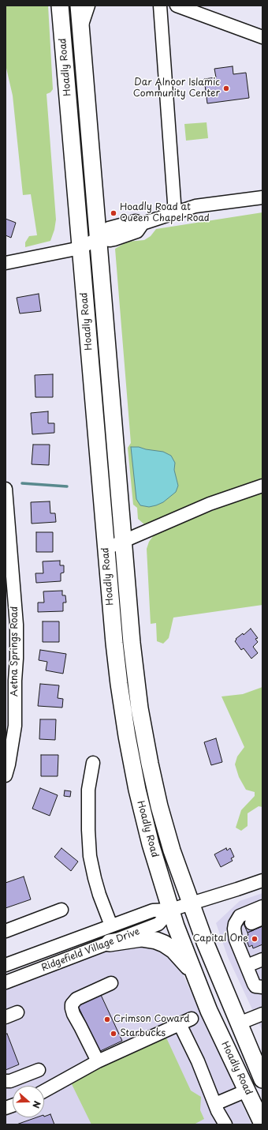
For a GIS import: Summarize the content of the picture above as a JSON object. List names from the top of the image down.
{
  "streets": {
    "main road": ["Hoadly Road"],
    "street": ["Aetna Springs Road", "Ridgefield Village Drive"]
  },
  "crossings": [
    ["Hoadly Road", "Ridgefield Village Drive"]
  ],
  "places": [
    "Dar Alnoor Islamic Community Center",
    "Hoadly Road at Queen Chapel Road",
    "Capital One",
    "Crimson Coward",
    "Starbucks"
  ],
  "north": "right"
}
